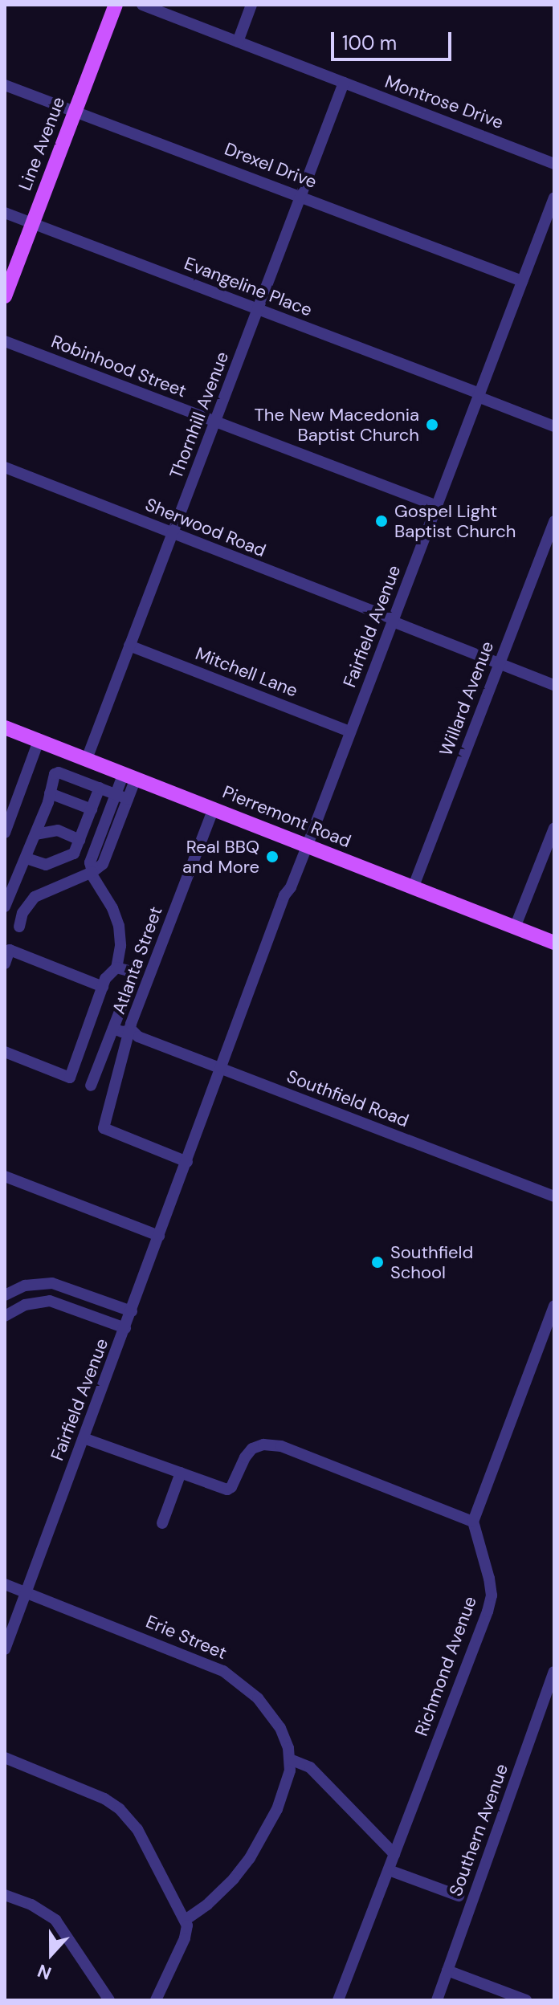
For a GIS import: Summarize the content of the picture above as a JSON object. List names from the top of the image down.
{
  "streets": {
    "main road": ["Line Avenue", "Pierremont Road"],
    "street": [
      "Montrose Drive",
      "Drexel Drive",
      "Evangeline Place",
      "Robinhood Street",
      "Thornhill Avenue",
      "Sherwood Road",
      "Fairfield Avenue",
      "Mitchell Lane",
      "Willard Avenue",
      "Atlanta Street",
      "Southfield Road",
      "Erie Street",
      "Richmond Avenue",
      "Southern Avenue"
    ]
  },
  "crossings": [
    ["Montrose Drive", "Thornhill Avenue"],
    ["Line Avenue", "Drexel Drive"],
    ["Line Avenue", "Evangeline Place"],
    ["Drexel Drive", "Thornhill Avenue"],
    ["Drexel Drive", "Fairfield Avenue"],
    ["Evangeline Place", "Thornhill Avenue"],
    ["Evangeline Place", "Fairfield Avenue"],
    ["Robinhood Street", "Thornhill Avenue"],
    ["Robinhood Street", "Fairfield Avenue"],
    ["Thornhill Avenue", "Sherwood Road"],
    ["Thornhill Avenue", "Mitchell Lane"],
    ["Thornhill Avenue", "Pierremont Road"],
    ["Sherwood Road", "Fairfield Avenue"],
    ["Sherwood Road", "Willard Avenue"],
    ["Fairfield Avenue", "Mitchell Lane"],
    ["Fairfield Avenue", "Pierremont Road"],
    ["Fairfield Avenue", "Atlanta Street"],
    ["Fairfield Avenue", "Southfield Road"],
    ["Fairfield Avenue", "Erie Street"],
    ["Willard Avenue", "Pierremont Road"],
    ["Pierremont Road", "Atlanta Street"],
    ["Atlanta Street", "Southfield Road"]
  ],
  "places": [
    "The New Macedonia Baptist Church",
    "Gospel Light Baptist Church",
    "Real BBQ and More",
    "Southfield School"
  ],
  "scale_bar": "100 m",
  "north": "bottom"
}
